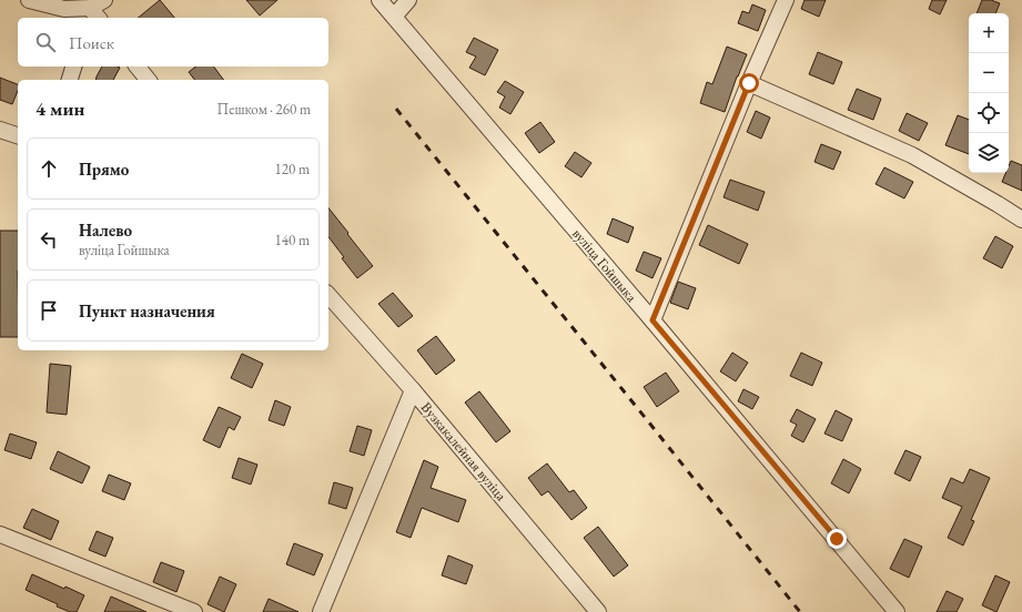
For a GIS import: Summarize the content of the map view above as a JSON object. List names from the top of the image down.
{
  "streets": {
    "street": ["вуліца Гойшыка", "Вузкакалейная вуліца"]
  },
  "page": {
    "map_buttons": ["+", "−"],
    "search": "Поиск",
    "heading": ["4 мин", "Пешком · 260 m"],
    "list": [
      ["Прямо", "120 m"],
      ["Налево", "вуліца Гойшыка", "140 m"],
      "Пункт назначения"
    ]
  }
}
